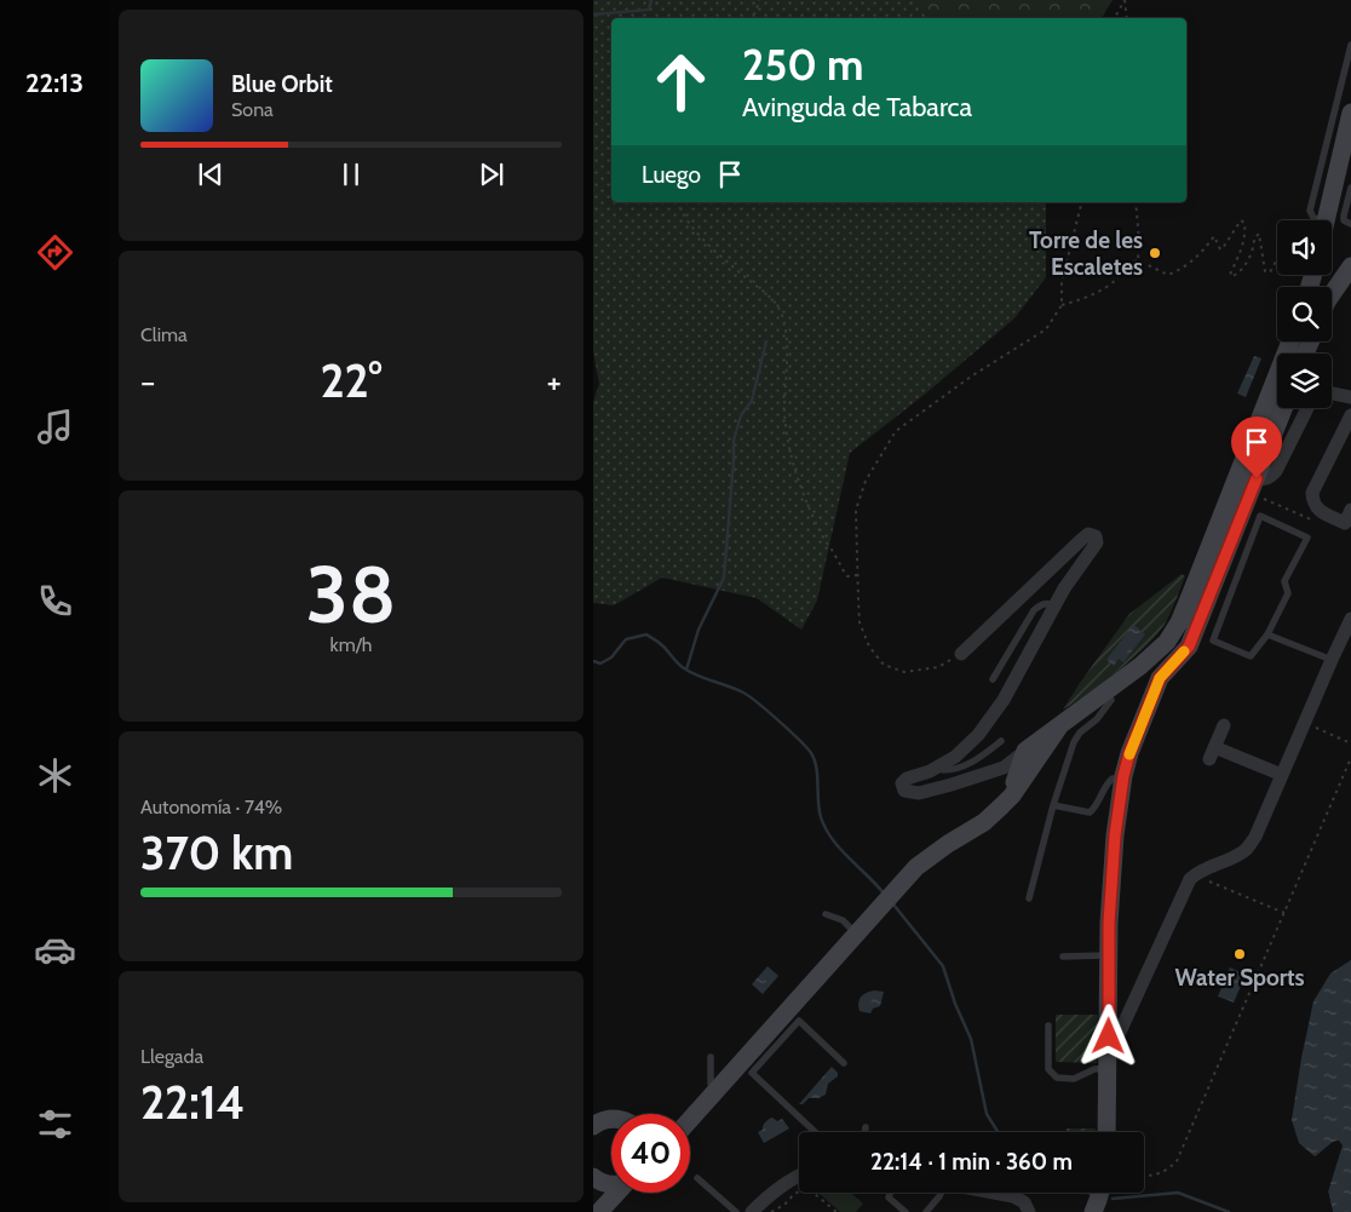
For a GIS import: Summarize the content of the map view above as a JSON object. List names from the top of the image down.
{
  "places": ["Torre de les Escaletes", "Water Sports"],
  "page": {
    "tabs": "22:13",
    "turn": ["250 m", "Avinguda de Tabarca"],
    "song": ["Blue Orbit", "Sona"],
    "then": "Luego",
    "tile": [
      "Clima",
      ["38", "km/h"],
      ["Autonomía · 74%", "370 km"],
      ["Llegada", "22:14"]
    ],
    "heat": ["−", "22°", "+"],
    "limit": "40",
    "trip": "22:14 · 1 min · 360 m"
  }
}
